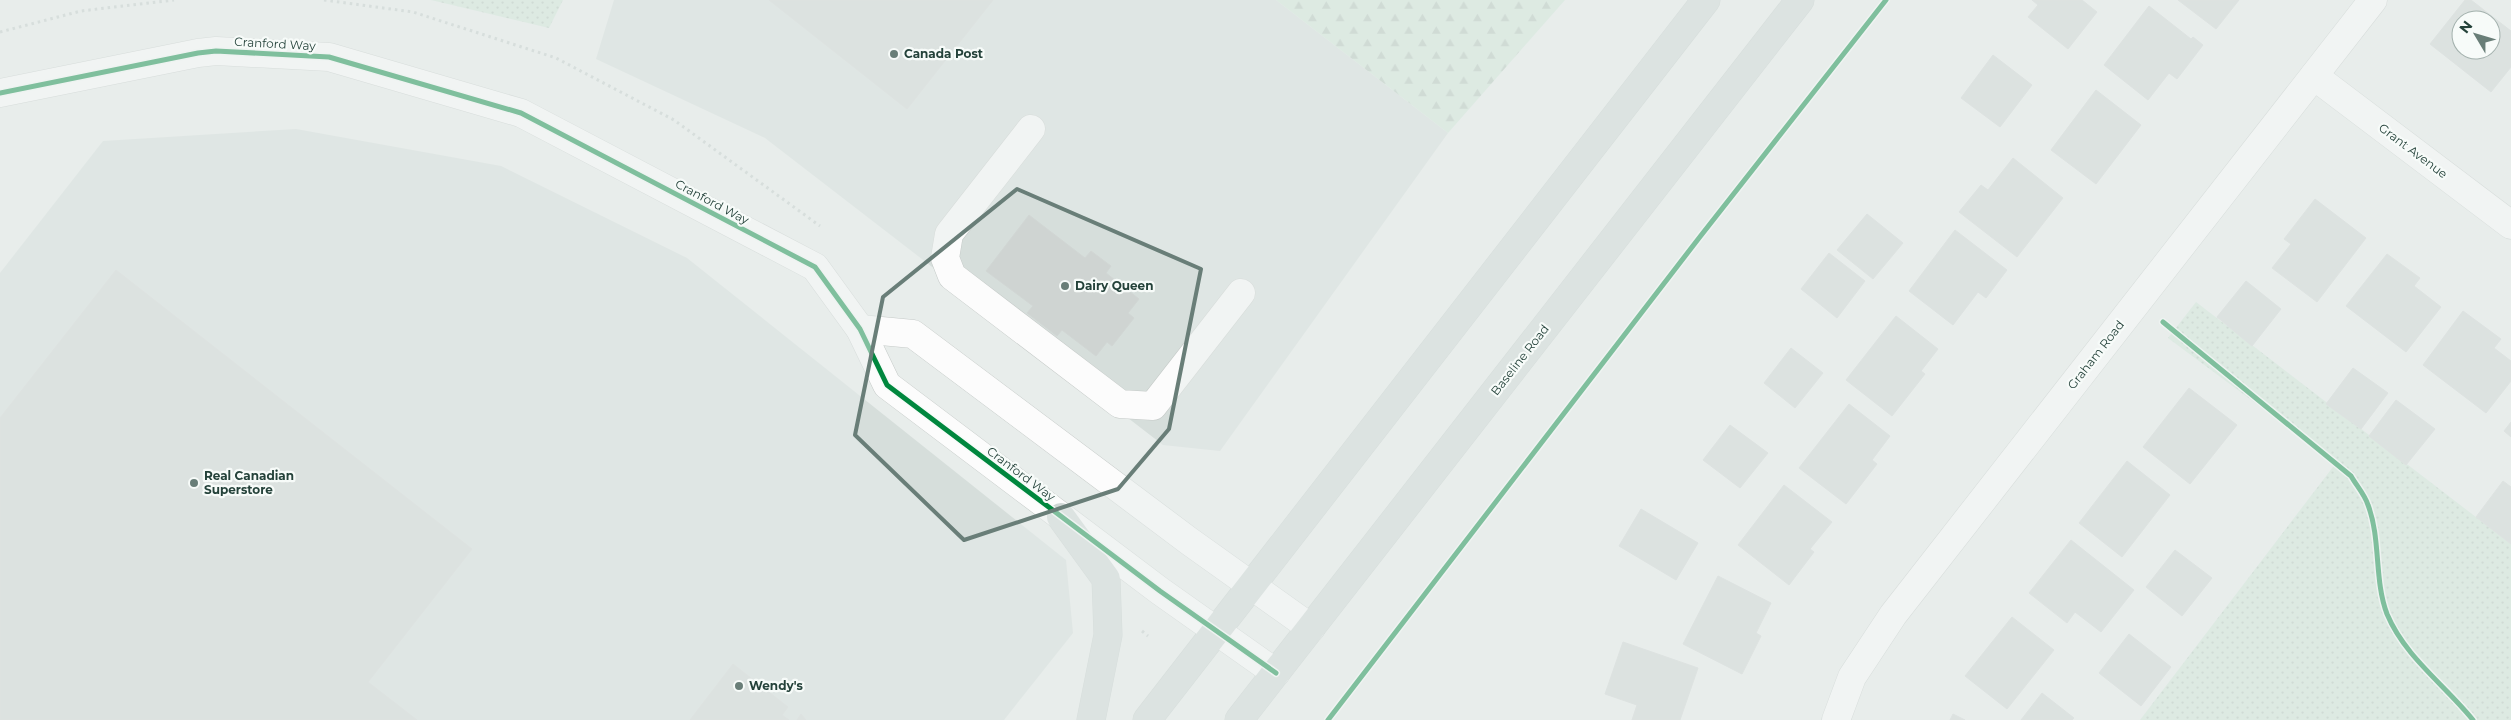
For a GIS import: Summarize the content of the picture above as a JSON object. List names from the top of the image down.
{
  "streets": {
    "main road": ["Baseline Road"],
    "street": ["Cranford Way", "Grant Avenue", "Graham Road"]
  },
  "crossings": [
    ["Cranford Way", "Baseline Road"],
    ["Grant Avenue", "Graham Road"]
  ],
  "places": [
    "Canada Post",
    "Dairy Queen",
    "Real Canadian Superstore",
    "Wendy's"
  ],
  "north": "top left"
}
